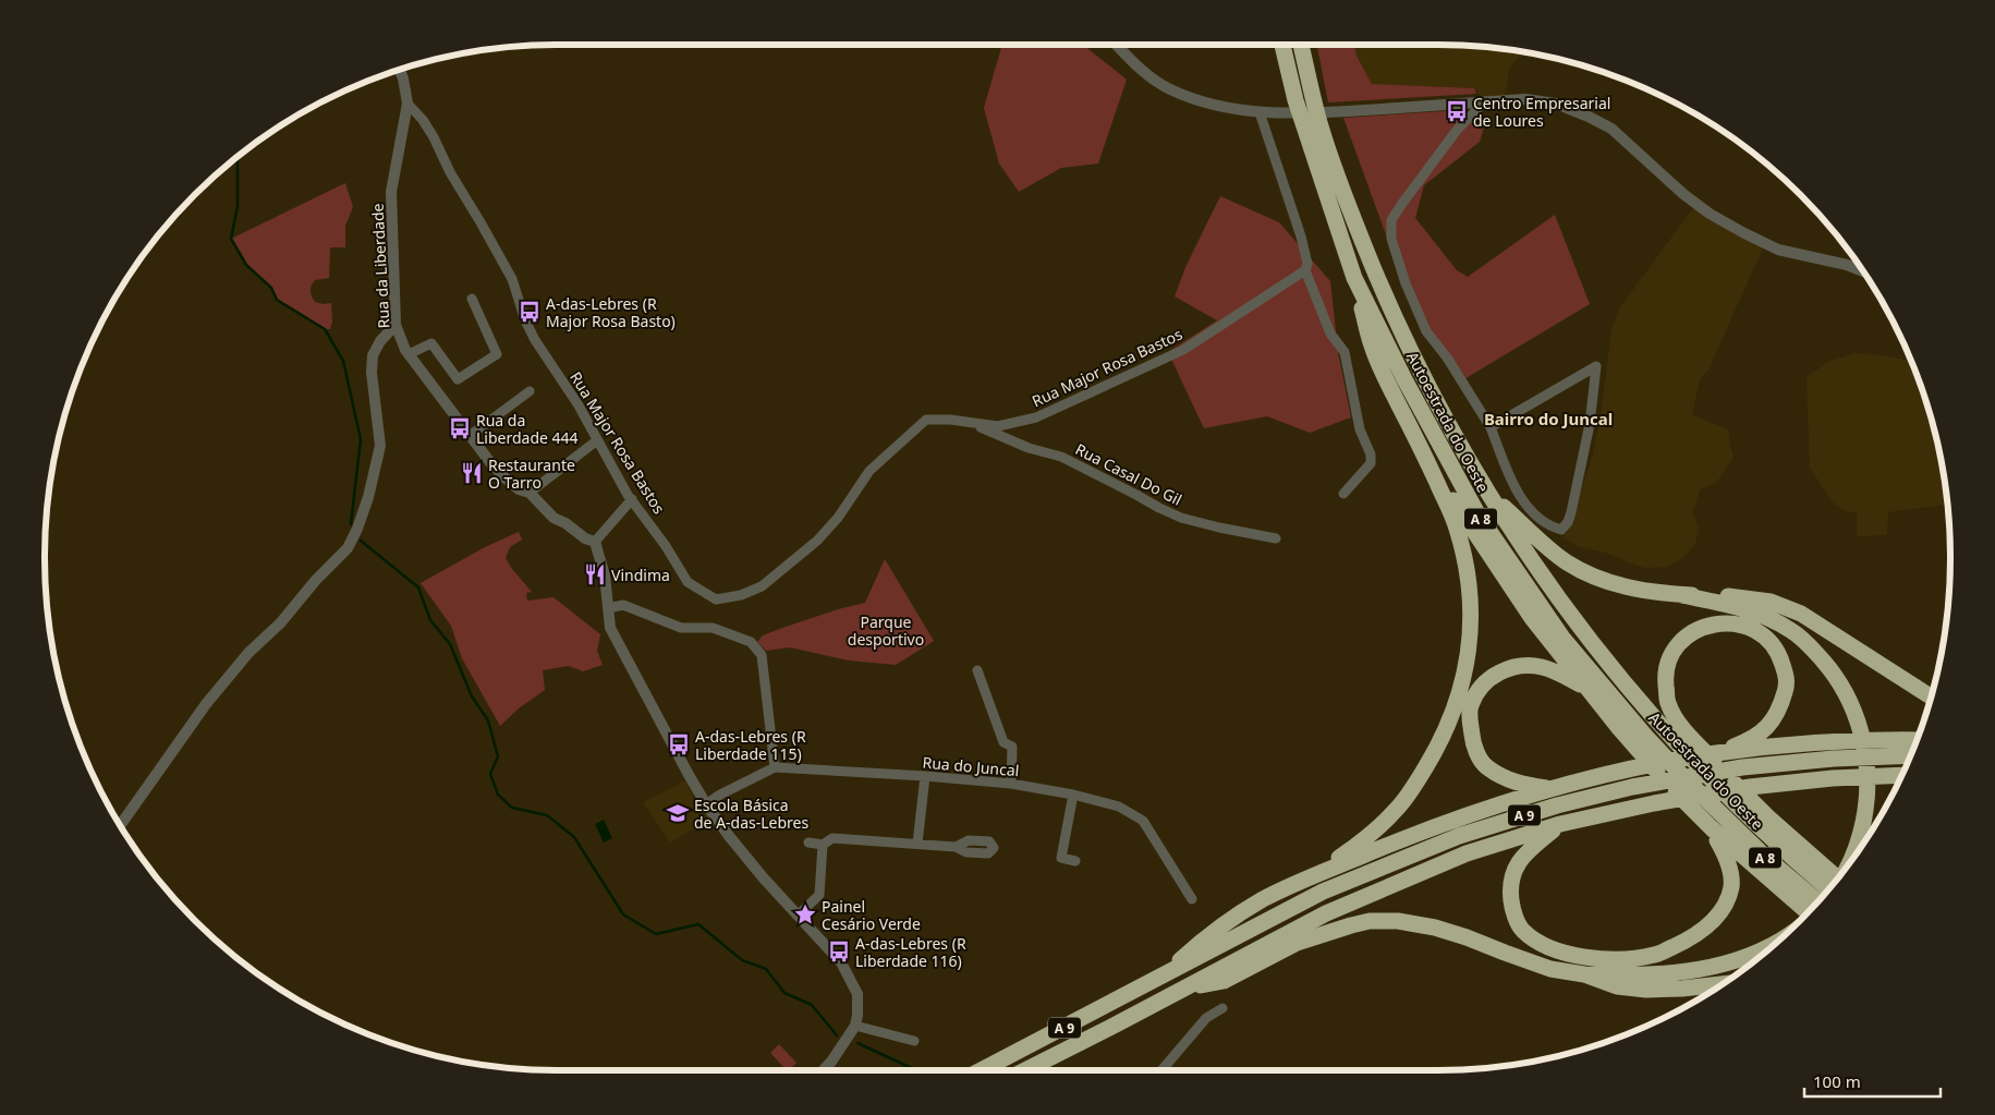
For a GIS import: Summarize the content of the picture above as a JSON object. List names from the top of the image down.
{
  "streets": {
    "highway": ["Autoestrada do Oeste", "A 8", "A 9"],
    "street": [
      "Rua da Liberdade",
      "Rua Major Rosa Bastos",
      "Rua Casal Do Gil",
      "Rua do Juncal"
    ]
  },
  "crossings": [
    ["Rua da Liberdade", "Rua Major Rosa Bastos"],
    ["Rua Major Rosa Bastos", "Rua Casal Do Gil"]
  ],
  "districts": ["Bairro do Juncal"],
  "parks": ["Parque desportivo"],
  "places": {
    "bus stop": [
      "Centro Empresarial de Loures",
      "A-das-Lebres (R Major Rosa Basto)",
      "Rua da Liberdade 444",
      "A-das-Lebres (R Liberdade 115)",
      "A-das-Lebres (R Liberdade 116)"
    ],
    "restaurant": ["Restaurante O Tarro", "Vindima"],
    "school or university": ["Escola Básica de A-das-Lebres"],
    "place": ["Painel Cesário Verde"]
  },
  "scale_bar": "100 m"
}
